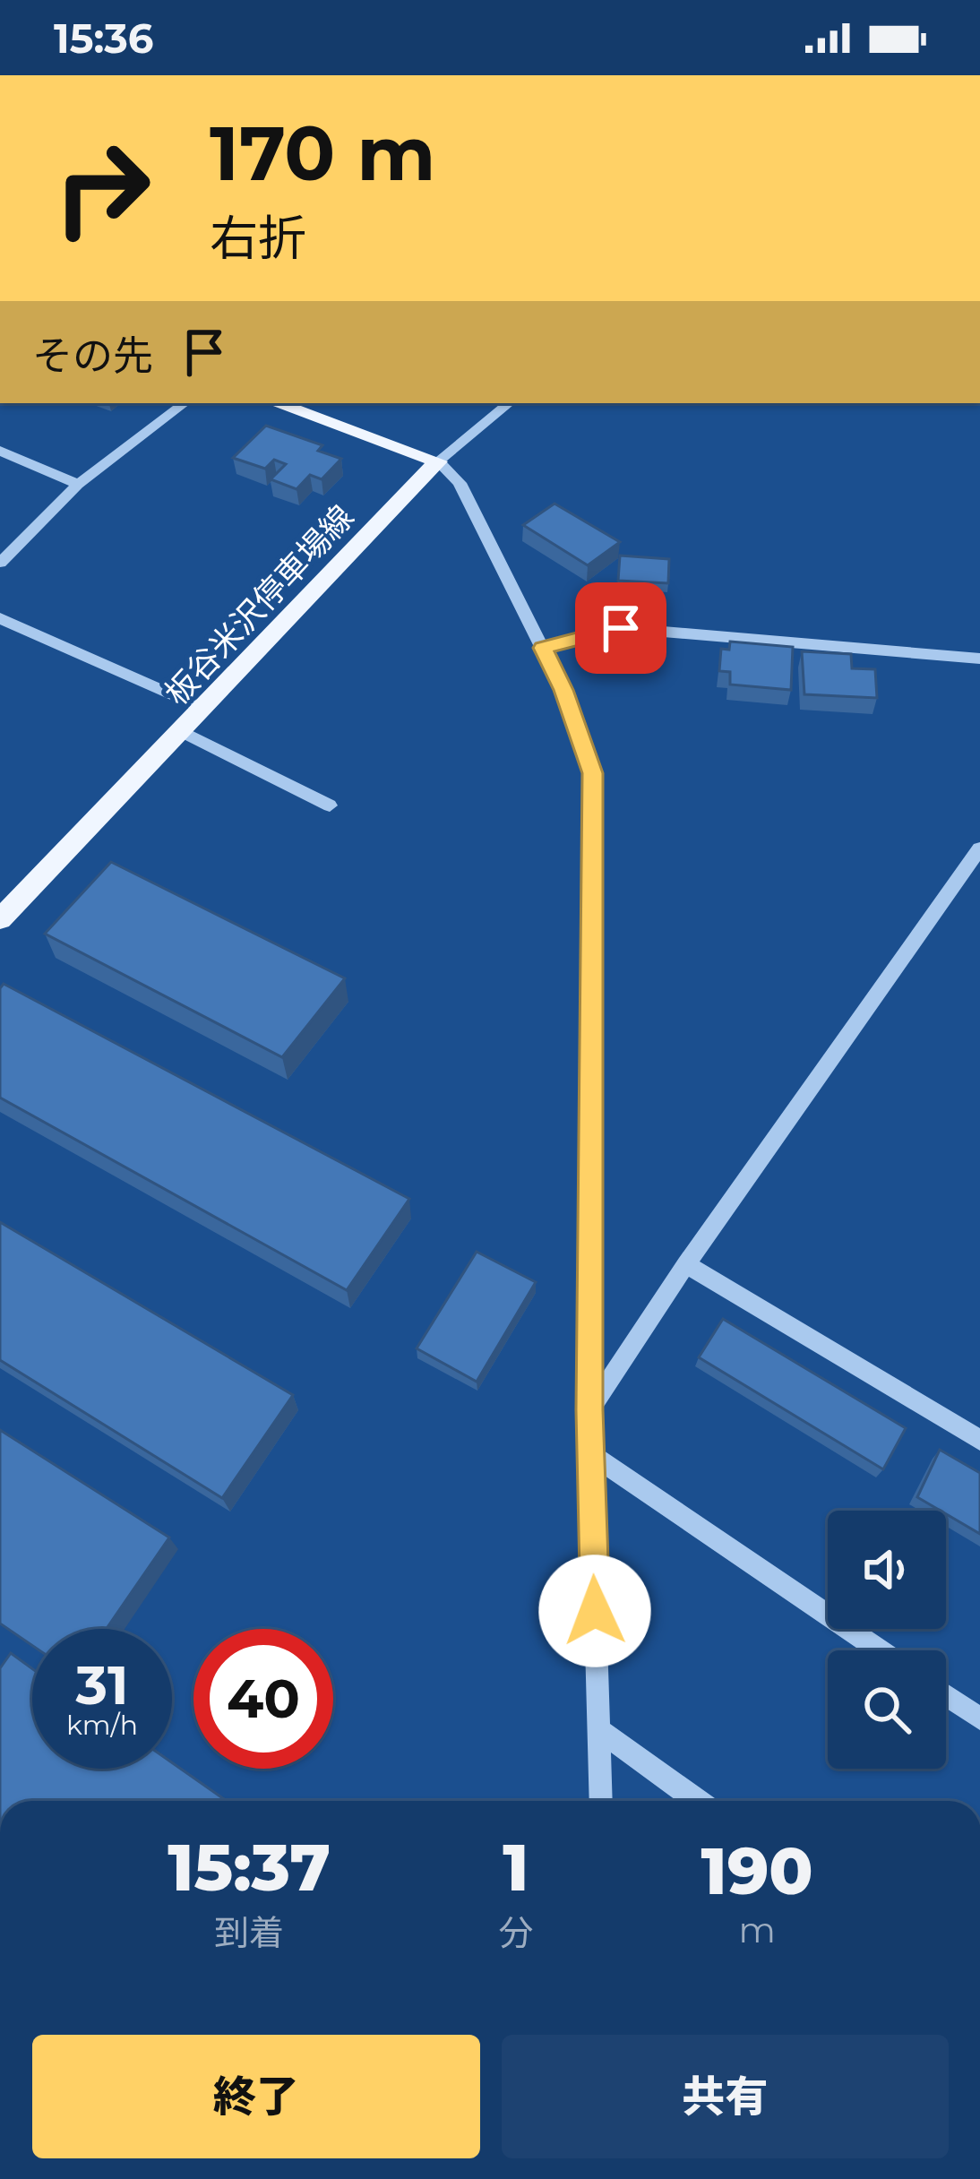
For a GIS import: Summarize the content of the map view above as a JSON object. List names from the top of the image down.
{
  "streets": {
    "main road": ["板谷米沢停車場線"]
  },
  "page": {
    "status": "15:36",
    "turn": ["170 m", "右折"],
    "then": "その先",
    "speed": "31 km/h",
    "limit": "40",
    "eta": [
      "15:37",
      "到着",
      "1",
      "分",
      "190",
      "m"
    ],
    "buttons": ["終了", "共有"]
  }
}
